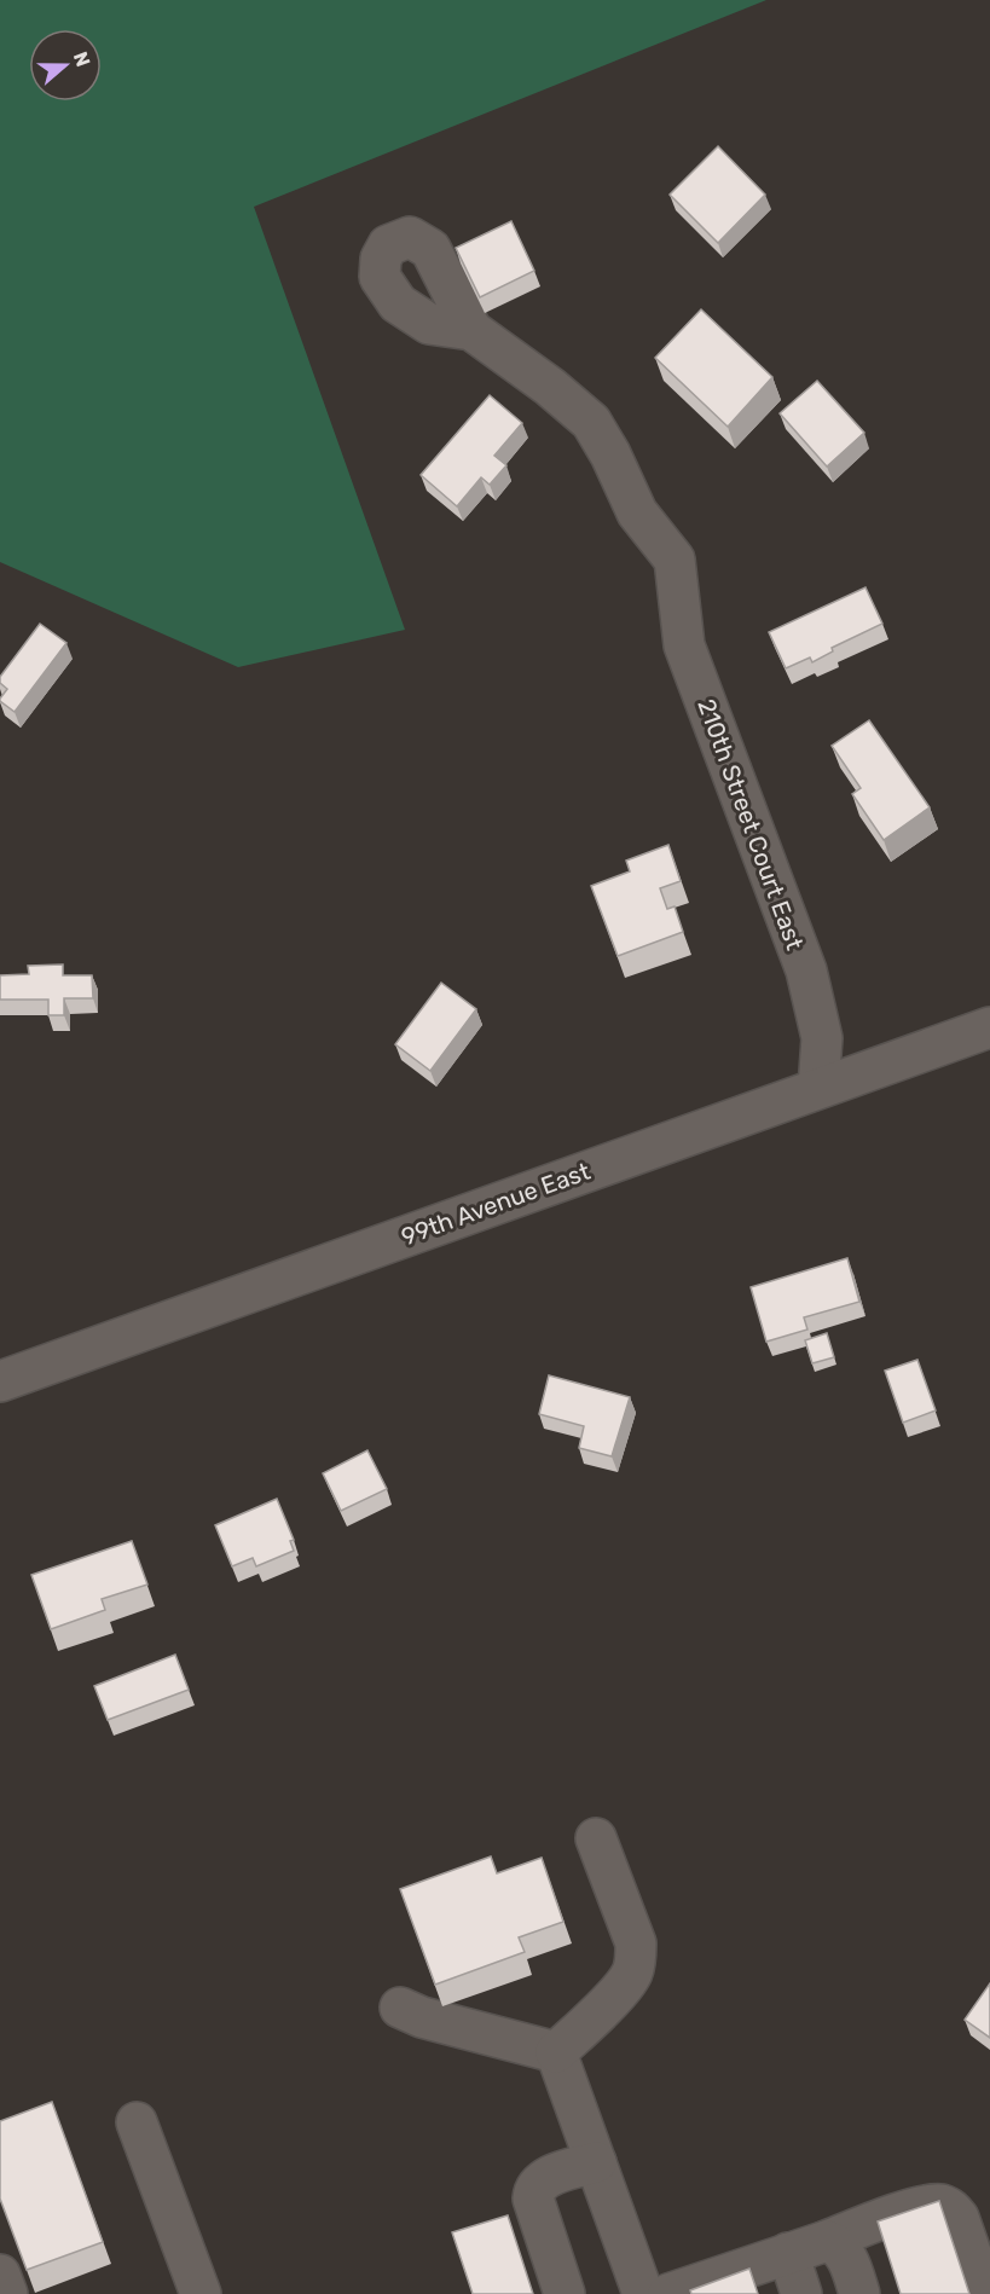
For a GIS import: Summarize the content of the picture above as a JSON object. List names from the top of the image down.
{
  "streets": {
    "street": ["210th Street Court East", "99th Avenue East"]
  },
  "crossings": [
    ["210th Street Court East", "99th Avenue East"]
  ],
  "north": "right"
}
